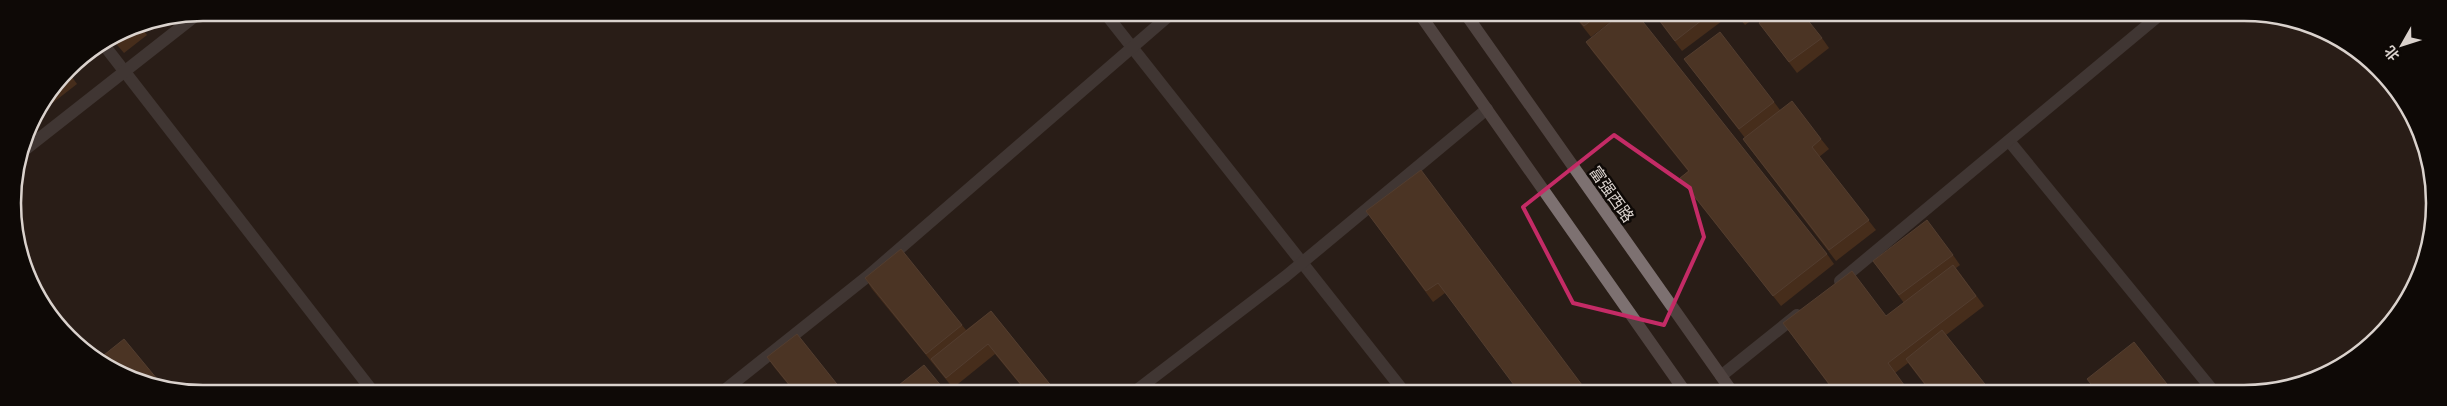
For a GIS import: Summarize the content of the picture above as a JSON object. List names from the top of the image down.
{
  "streets": {
    "main road": ["富强西路"]
  },
  "north": "bottom left"
}
